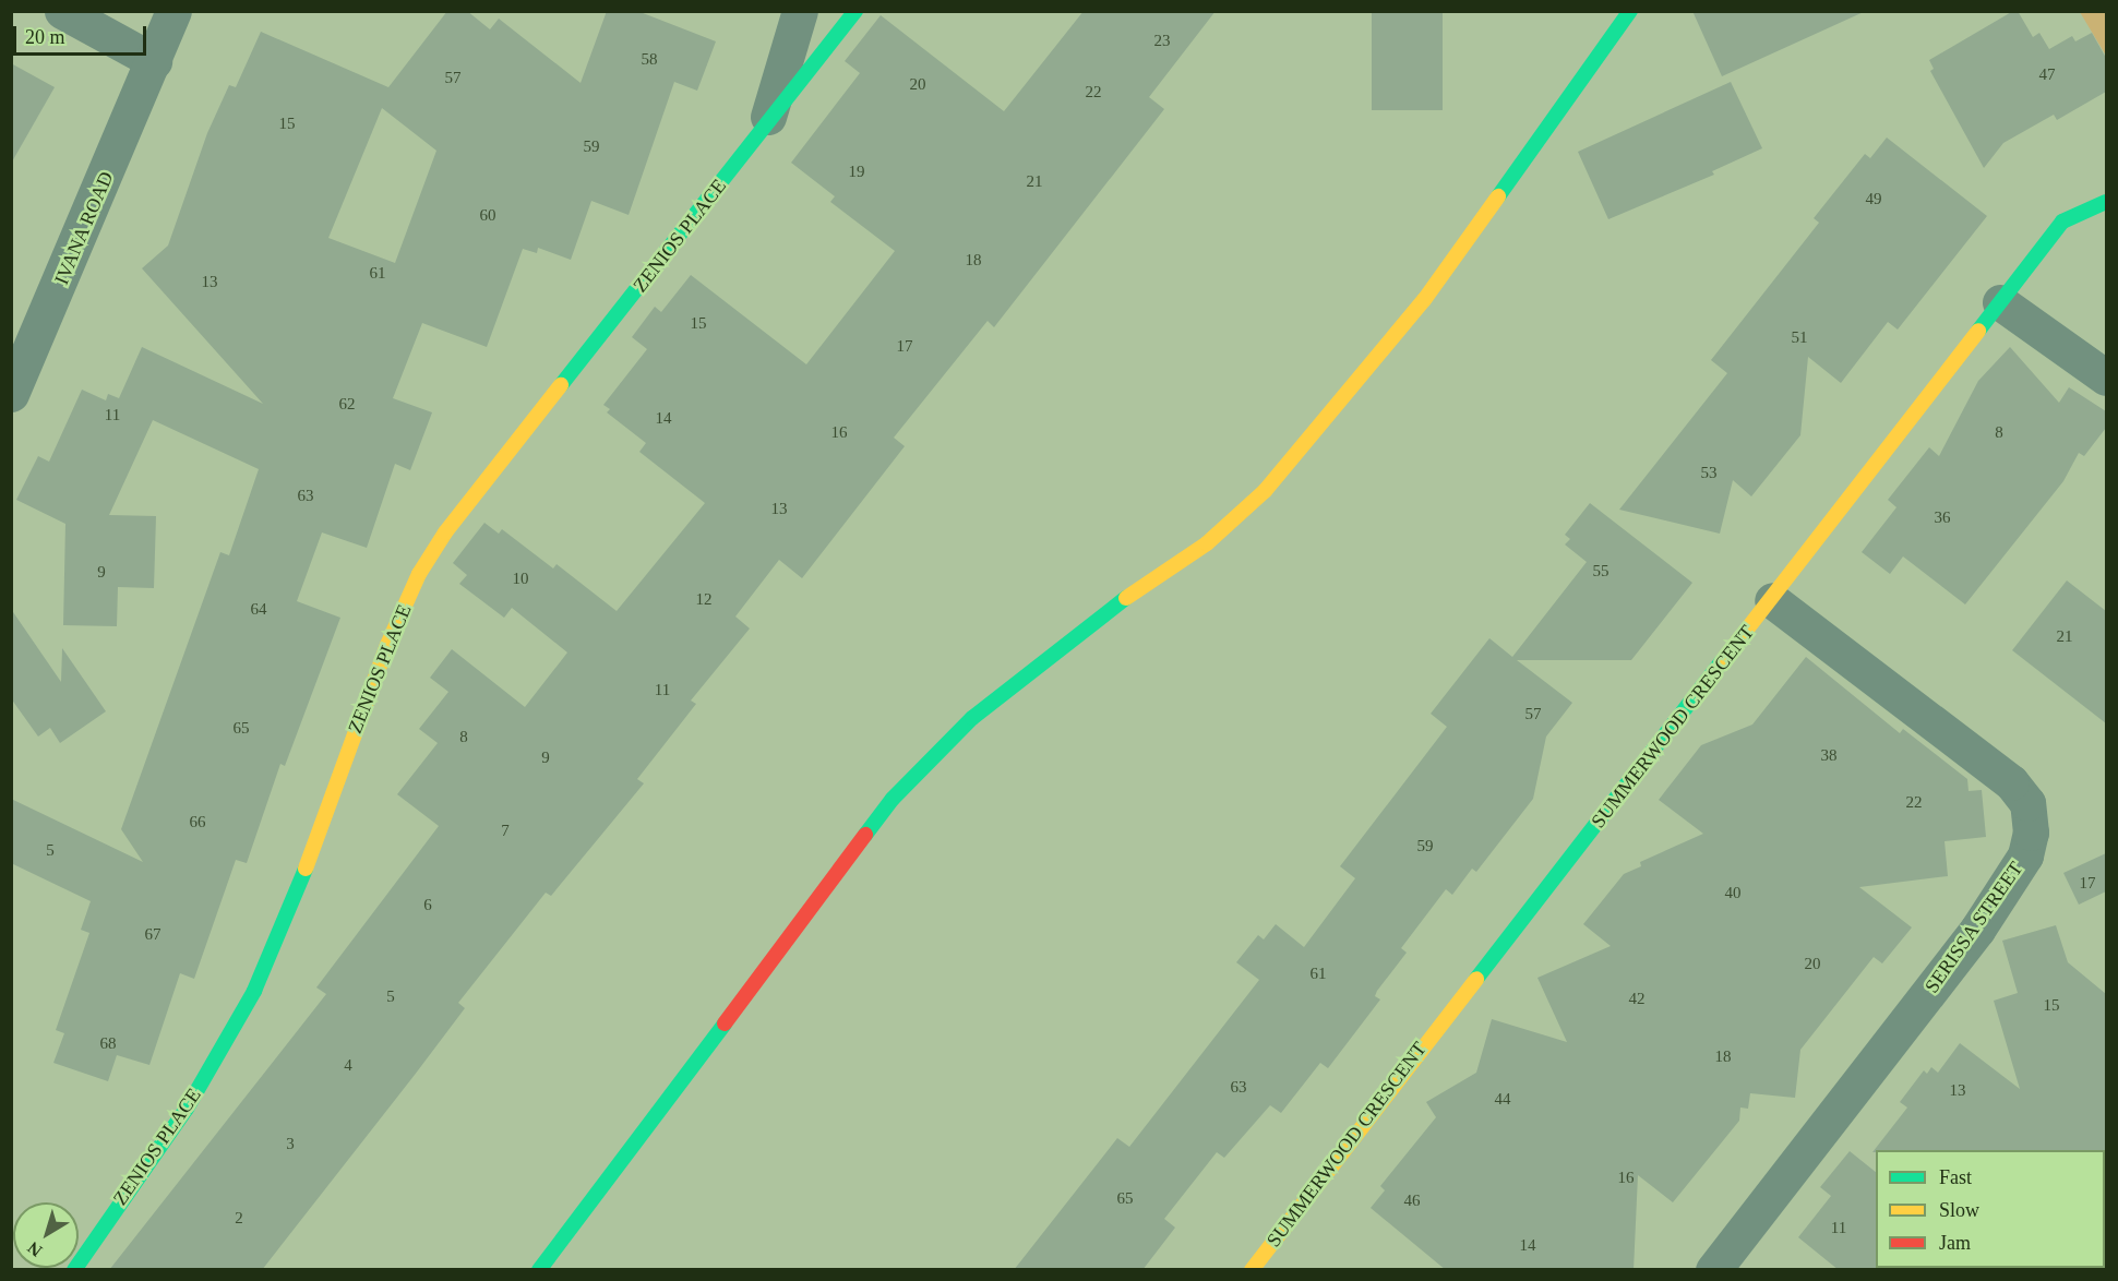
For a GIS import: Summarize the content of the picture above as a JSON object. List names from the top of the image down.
{
  "streets": {
    "street": [
      "IVANA ROAD",
      "ZENIOS PLACE",
      "SUMMERWOOD CRESCENT",
      "SERISSA STREET"
    ]
  },
  "crossings": [
    ["SUMMERWOOD CRESCENT", "SERISSA STREET"]
  ],
  "house_numbers": [
    "23",
    "58",
    "47",
    "57",
    "20",
    "22",
    "15",
    "59",
    "19",
    "21",
    "49",
    "60",
    "18",
    "61",
    "13",
    "15",
    "51",
    "17",
    "62",
    "11",
    "14",
    "16",
    "8",
    "53",
    "63",
    "13",
    "36",
    "55",
    "9",
    "10",
    "12",
    "64",
    "21",
    "11",
    "57",
    "65",
    "8",
    "38",
    "9",
    "22",
    "66",
    "7",
    "59",
    "5",
    "17",
    "40",
    "6",
    "67",
    "20",
    "61",
    "5",
    "42",
    "15",
    "68",
    "18",
    "4",
    "63",
    "13",
    "44",
    "3",
    "16",
    "65",
    "46",
    "2",
    "11",
    "14"
  ],
  "legend": ["Fast", "Slow", "Jam"],
  "scale_bar": "20 m",
  "north": "bottom left"
}
